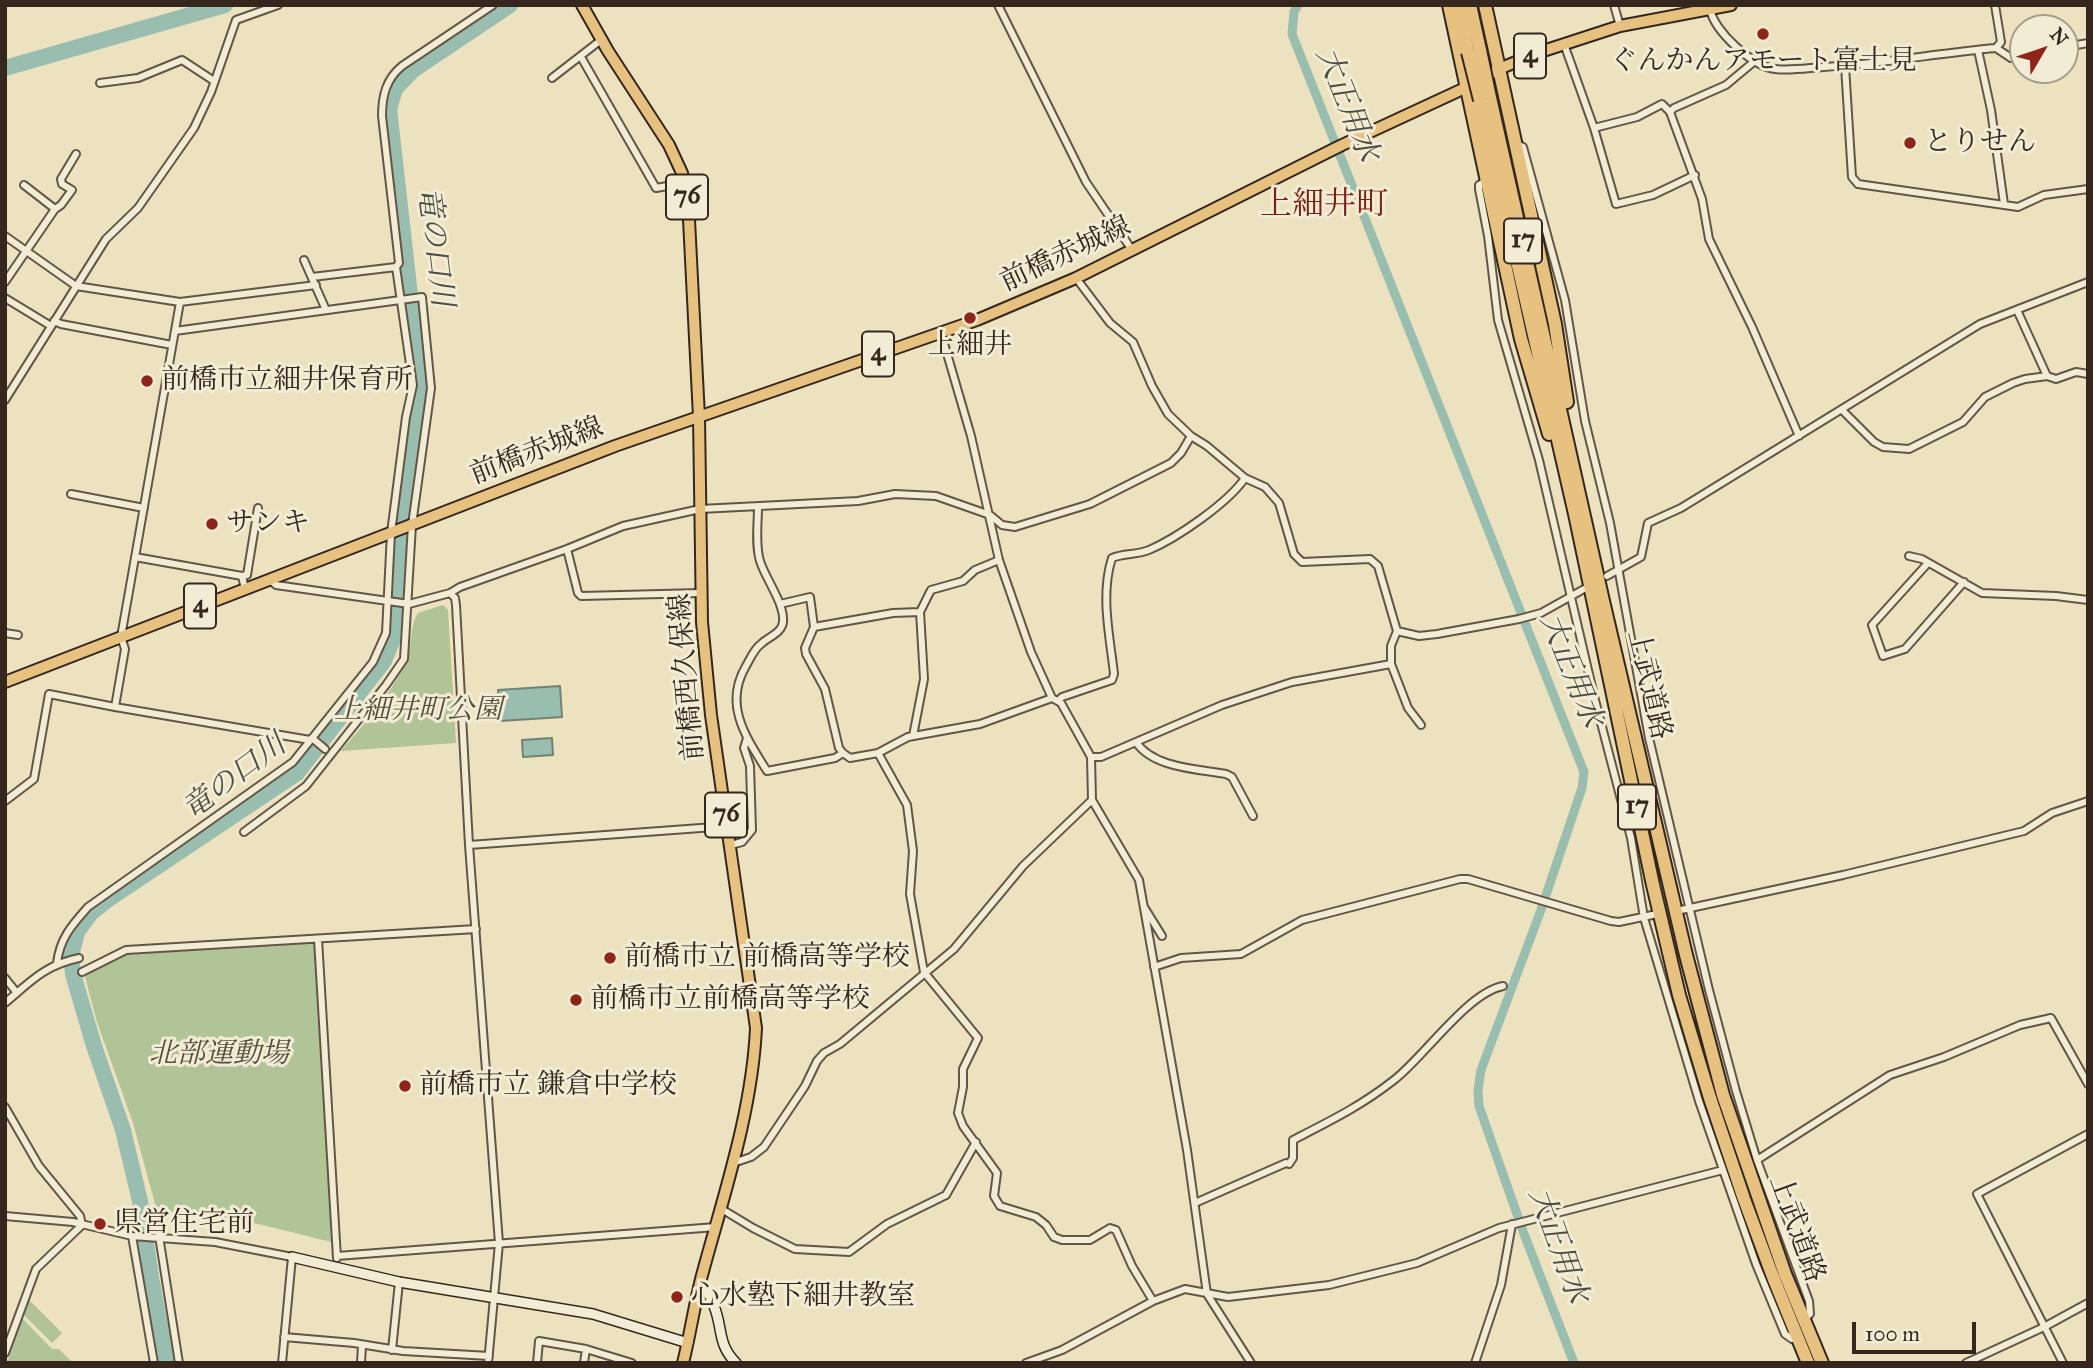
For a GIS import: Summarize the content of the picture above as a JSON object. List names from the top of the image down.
{
  "streets": {
    "highway": ["17", "上武道路"],
    "main road": [
      "4",
      "76",
      "前橋赤城線",
      "前橋西久保線"
    ]
  },
  "crossings": [
    ["4", "前橋赤城線"],
    ["17", "前橋赤城線"],
    ["17", "上武道路"],
    ["前橋赤城線", "前橋西久保線"]
  ],
  "districts": ["上細井町"],
  "water": ["大正用水", "竜の口川"],
  "parks": ["上細井町公園", "北部運動場"],
  "places": [
    "ぐんかんアモート富士見",
    "とりせん",
    "上細井",
    "前橋市立細井保育所",
    "サンキ",
    "前橋市立 前橋高等学校",
    "前橋市立前橋高等学校",
    "前橋市立 鎌倉中学校",
    "県営住宅前",
    "心水塾下細井教室"
  ],
  "scale_bar": "100 m",
  "north": "top right"
}
